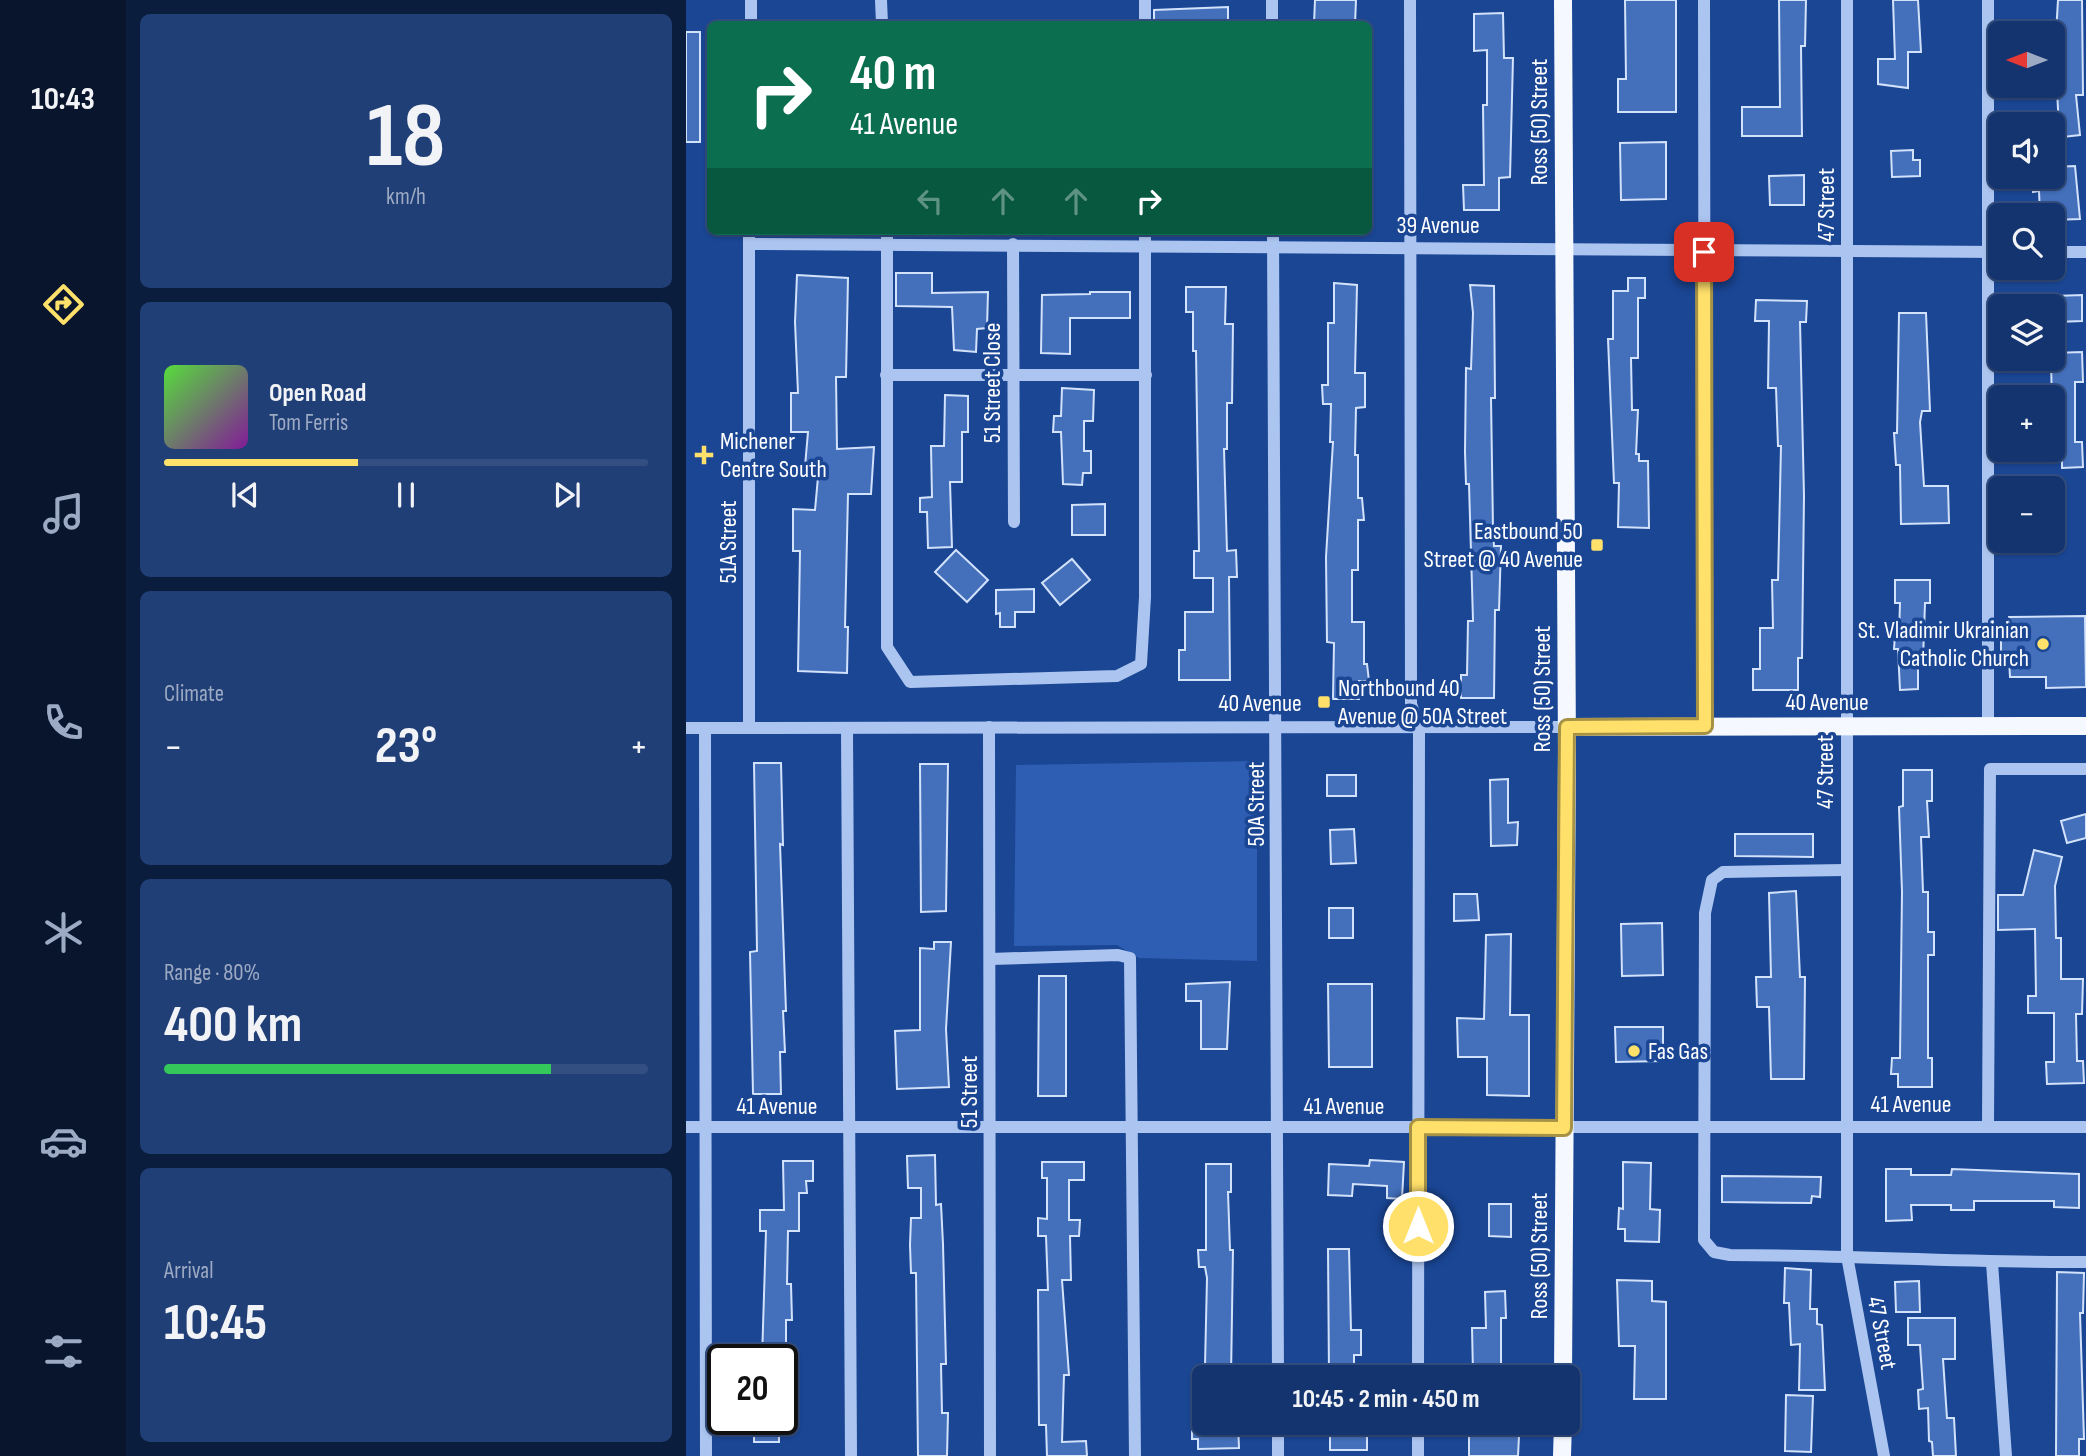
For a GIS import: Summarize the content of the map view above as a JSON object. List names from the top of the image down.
{
  "streets": {
    "main road": ["Ross (50) Street", "40 Avenue"],
    "street": [
      "47 Street",
      "39 Avenue",
      "51 Street Close",
      "51A Street",
      "50A Street",
      "51 Street",
      "41 Avenue"
    ]
  },
  "crossings": [
    ["Ross (50) Street", "39 Avenue"],
    ["Ross (50) Street", "40 Avenue"],
    ["Ross (50) Street", "41 Avenue"],
    ["47 Street", "39 Avenue"],
    ["47 Street", "40 Avenue"],
    ["47 Street", "41 Avenue"],
    ["39 Avenue", "51 Street Close"],
    ["39 Avenue", "51A Street"],
    ["39 Avenue", "50A Street"],
    ["51A Street", "40 Avenue"],
    ["40 Avenue", "50A Street"],
    ["40 Avenue", "51 Street"],
    ["50A Street", "41 Avenue"],
    ["51 Street", "41 Avenue"]
  ],
  "places": {
    "health": ["Michener Centre South"],
    "transit": ["Eastbound 50 Street @ 40 Avenue", "Northbound 40 Avenue @ 50A Street"],
    "other": ["St. Vladimir Ukrainian Catholic Church", "Fas Gas"]
  },
  "north": "left",
  "page": {
    "tabs": "10:43",
    "tile": [
      ["18", "km/h"],
      "Climate",
      ["Range · 80%", "400 km"],
      ["Arrival", "10:45"]
    ],
    "map_buttons": ["+", "−"],
    "turn": ["40 m", "41 Avenue"],
    "song": ["Open Road", "Tom Ferris"],
    "heat": ["−", "23°", "+"],
    "limit": "20",
    "trip": "10:45 · 2 min · 450 m"
  }
}
